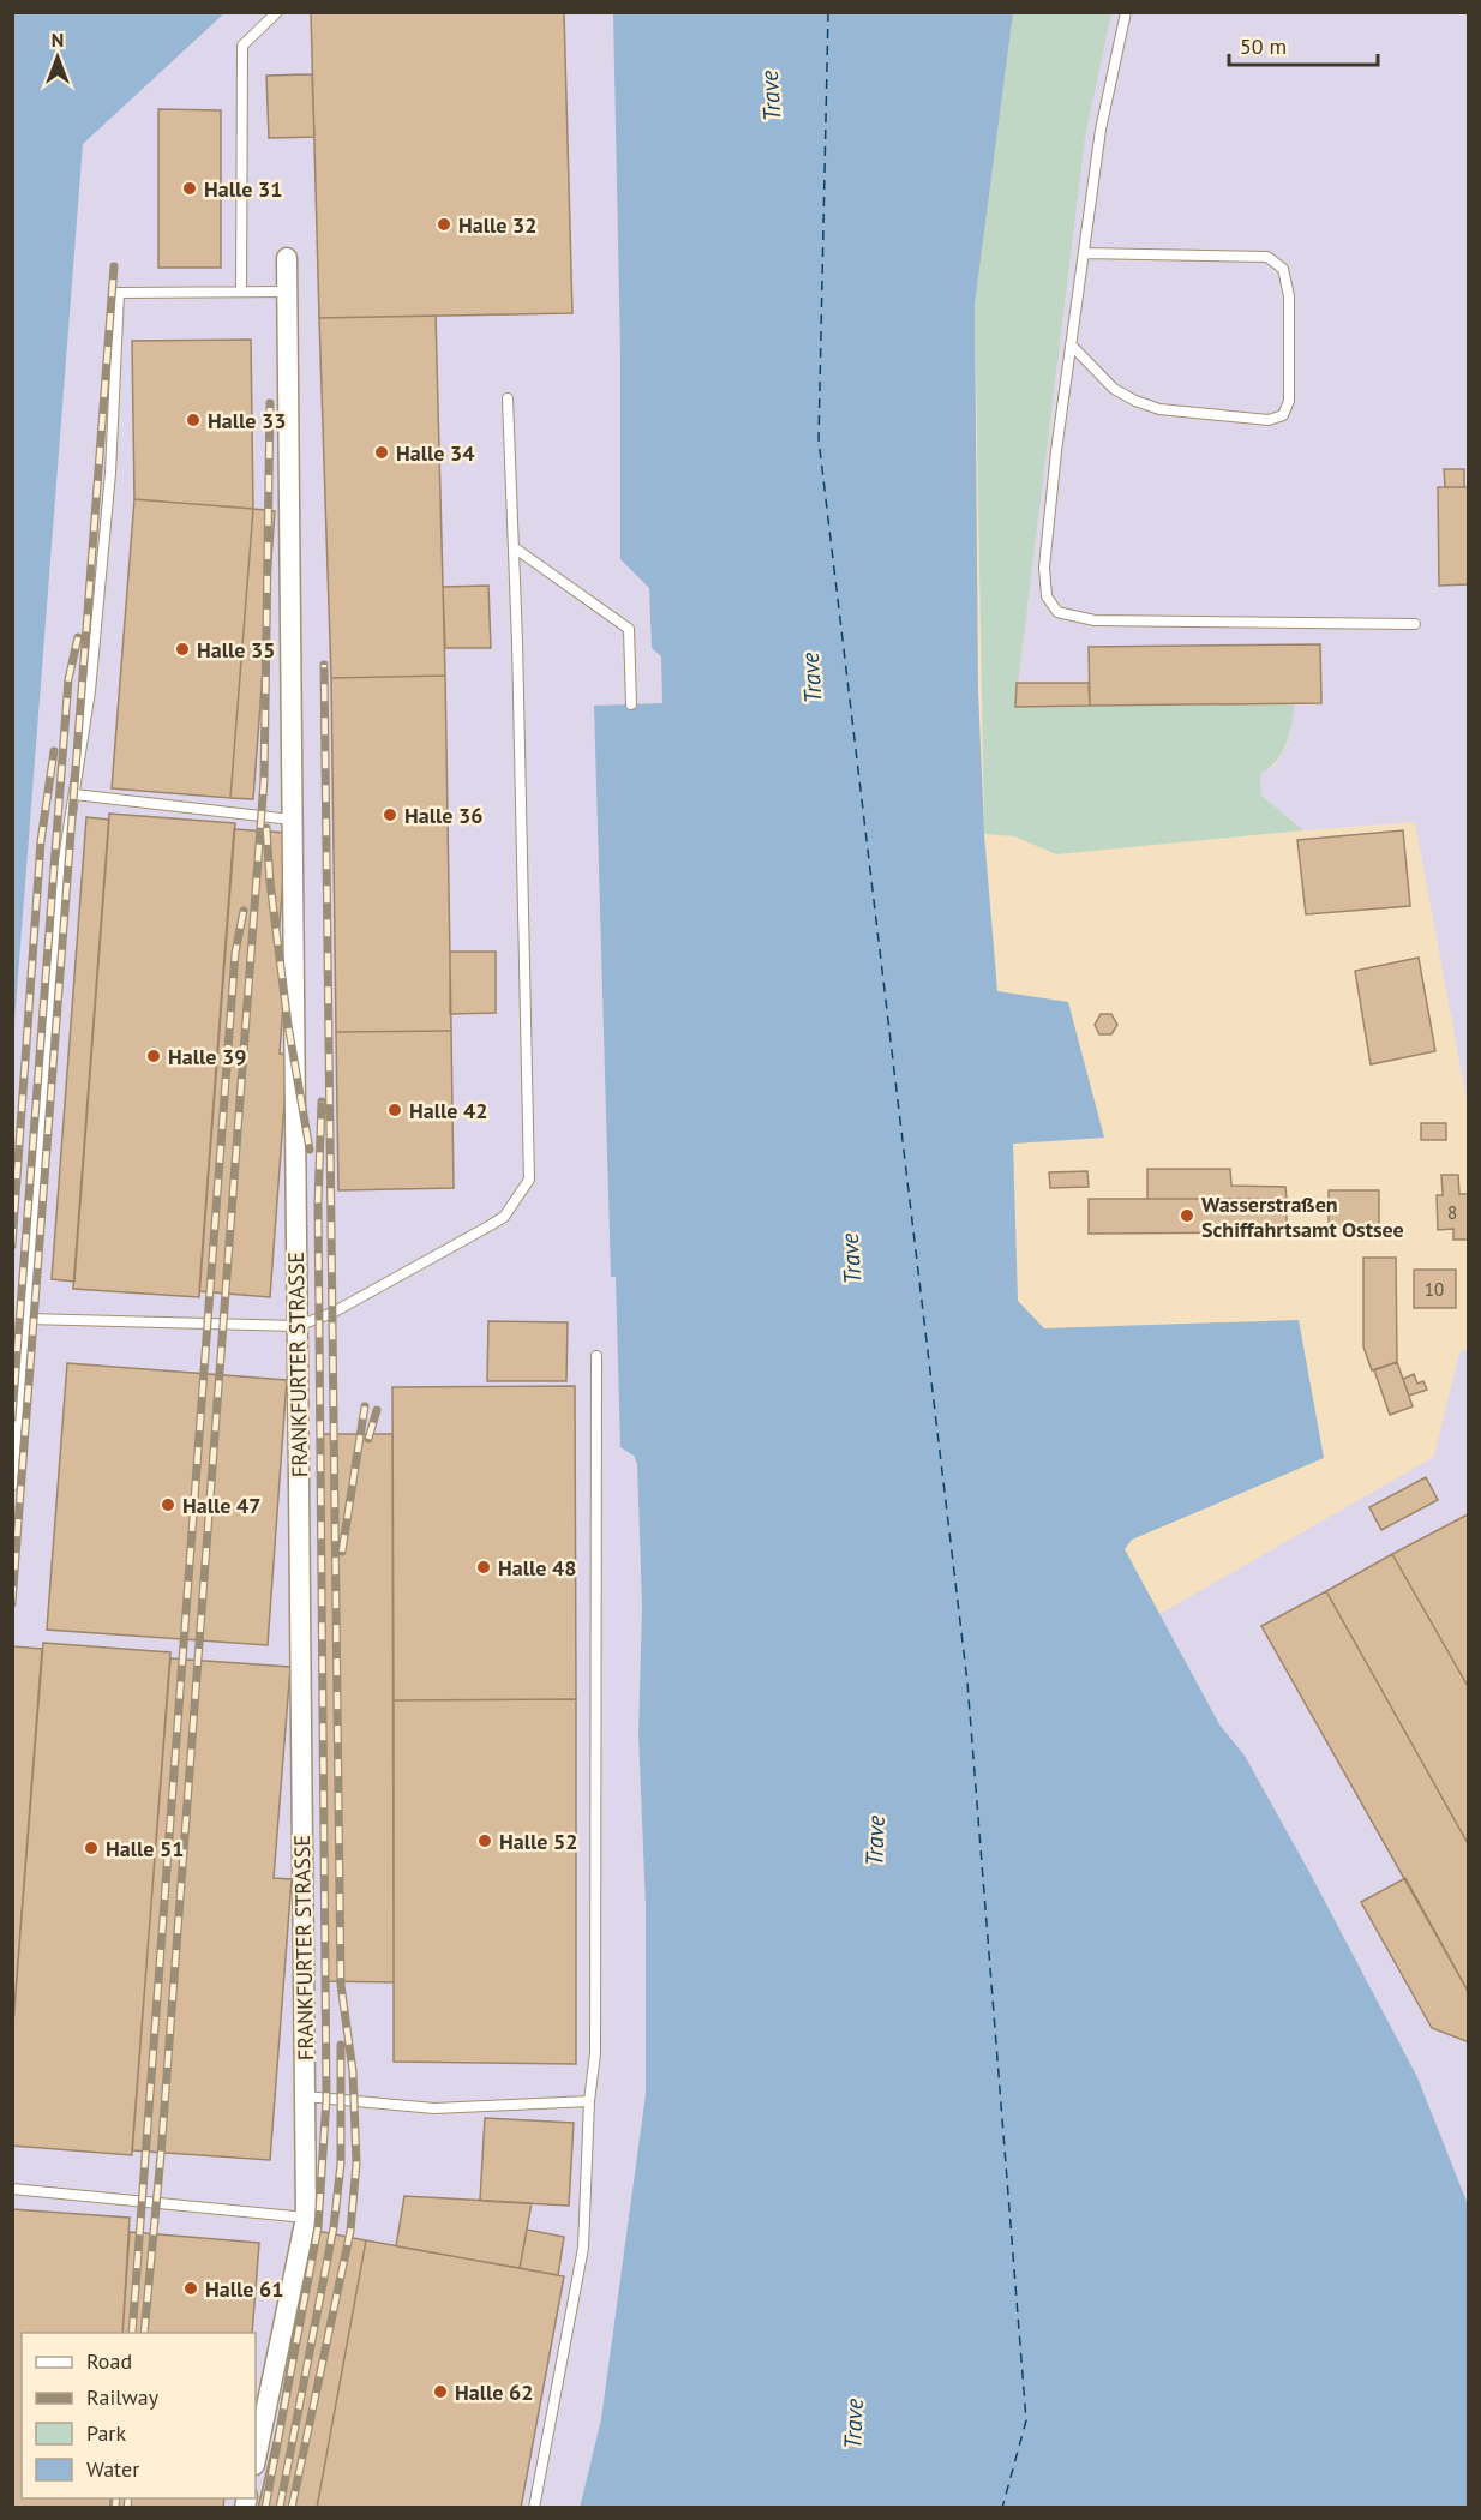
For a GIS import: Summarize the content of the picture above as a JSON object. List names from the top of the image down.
{
  "streets": {
    "street": ["FRANKFURTER STRASSE"]
  },
  "water": ["Trave"],
  "places": [
    "Halle 31",
    "Halle 32",
    "Halle 33",
    "Halle 34",
    "Halle 35",
    "Halle 36",
    "Halle 39",
    "Halle 42",
    "Wasserstraßen Schiffahrtsamt Ostsee",
    "Halle 47",
    "Halle 48",
    "Halle 52",
    "Halle 51",
    "Halle 61",
    "Halle 62"
  ],
  "house_numbers": ["8", "10"],
  "legend": [
    "Road",
    "Railway",
    "Park",
    "Water"
  ],
  "scale_bar": "50 m",
  "north": "top"
}
